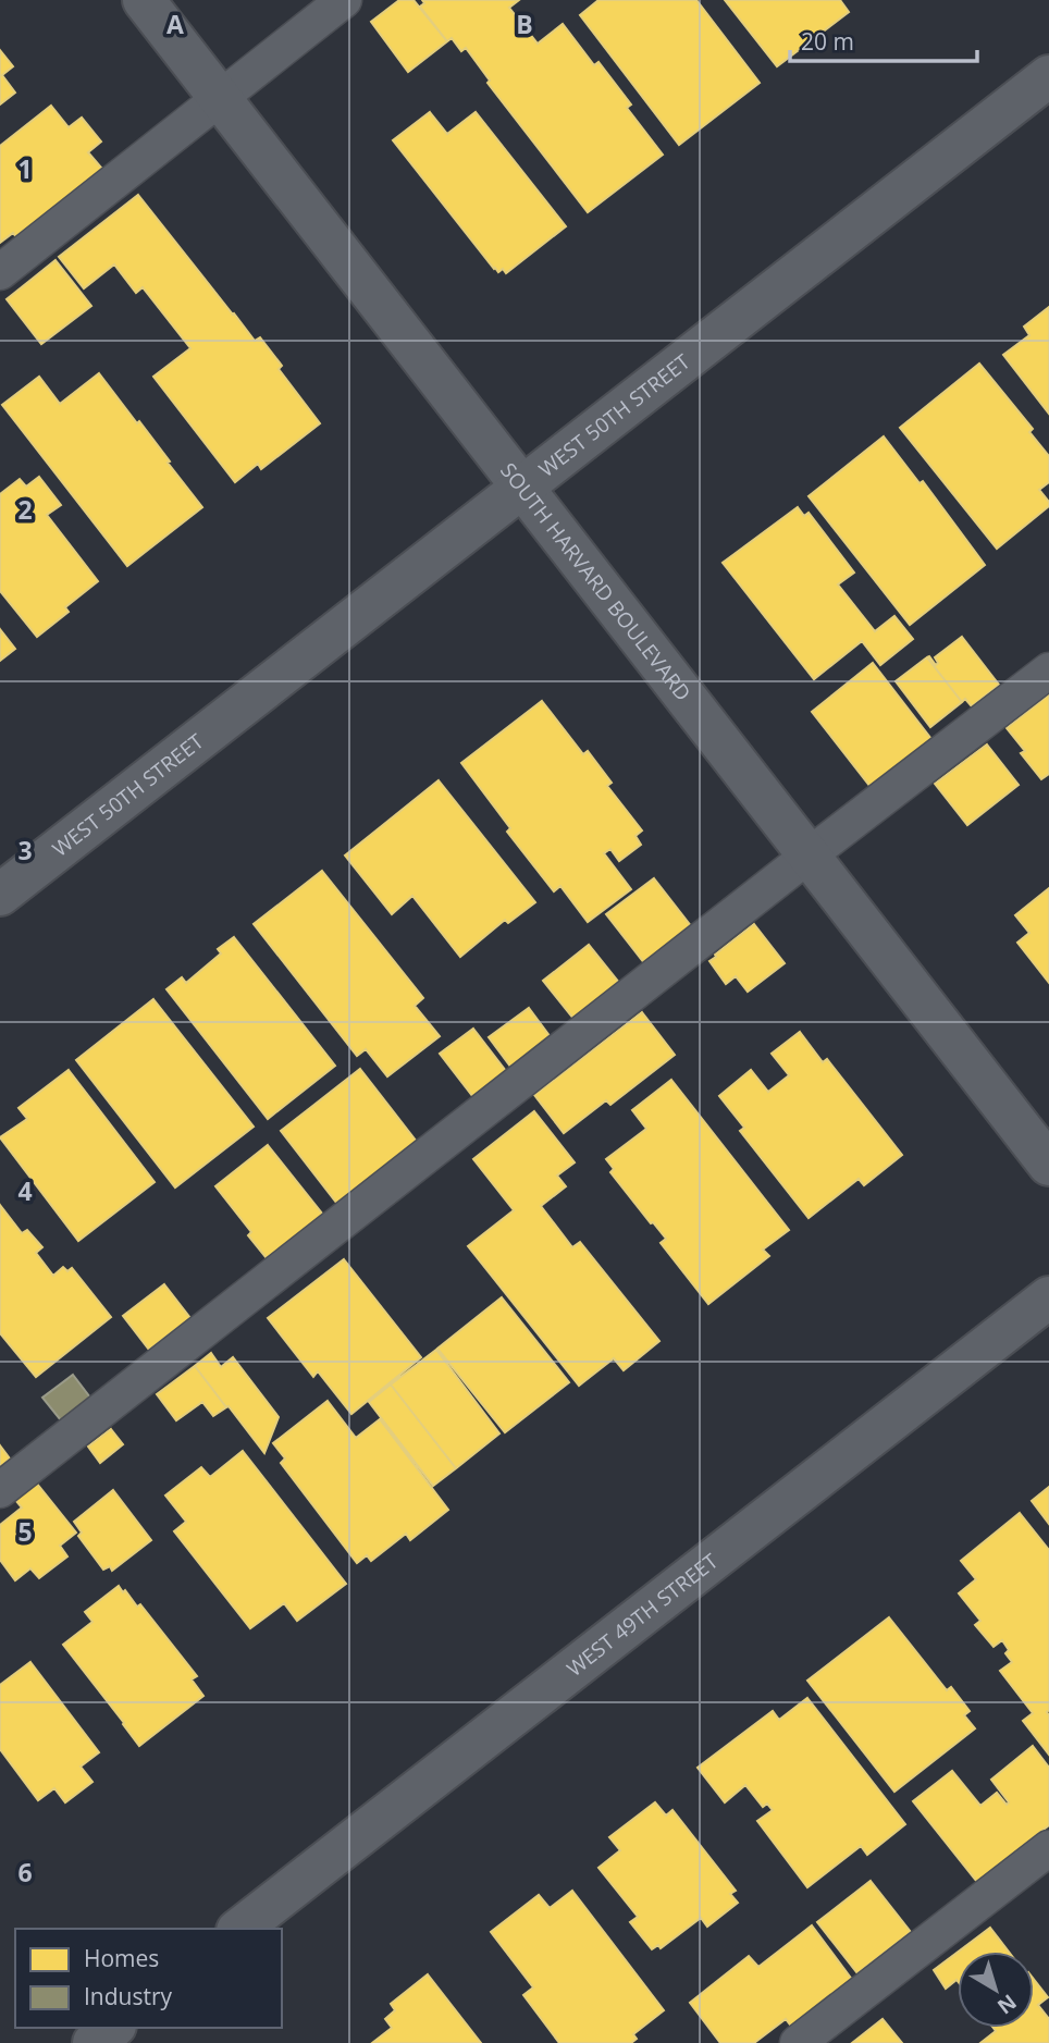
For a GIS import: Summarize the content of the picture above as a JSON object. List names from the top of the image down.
{
  "streets": {
    "street": ["WEST 50TH STREET", "SOUTH HARVARD BOULEVARD", "WEST 49TH STREET"]
  },
  "crossings": [
    ["WEST 50TH STREET", "SOUTH HARVARD BOULEVARD"]
  ],
  "legend": ["Homes", "Industry"],
  "scale_bar": "20 m",
  "north": "bottom right",
  "grid": {
    "columns": ["A", "B"],
    "rows": [
      "1",
      "2",
      "3",
      "4",
      "5",
      "6"
    ]
  }
}
